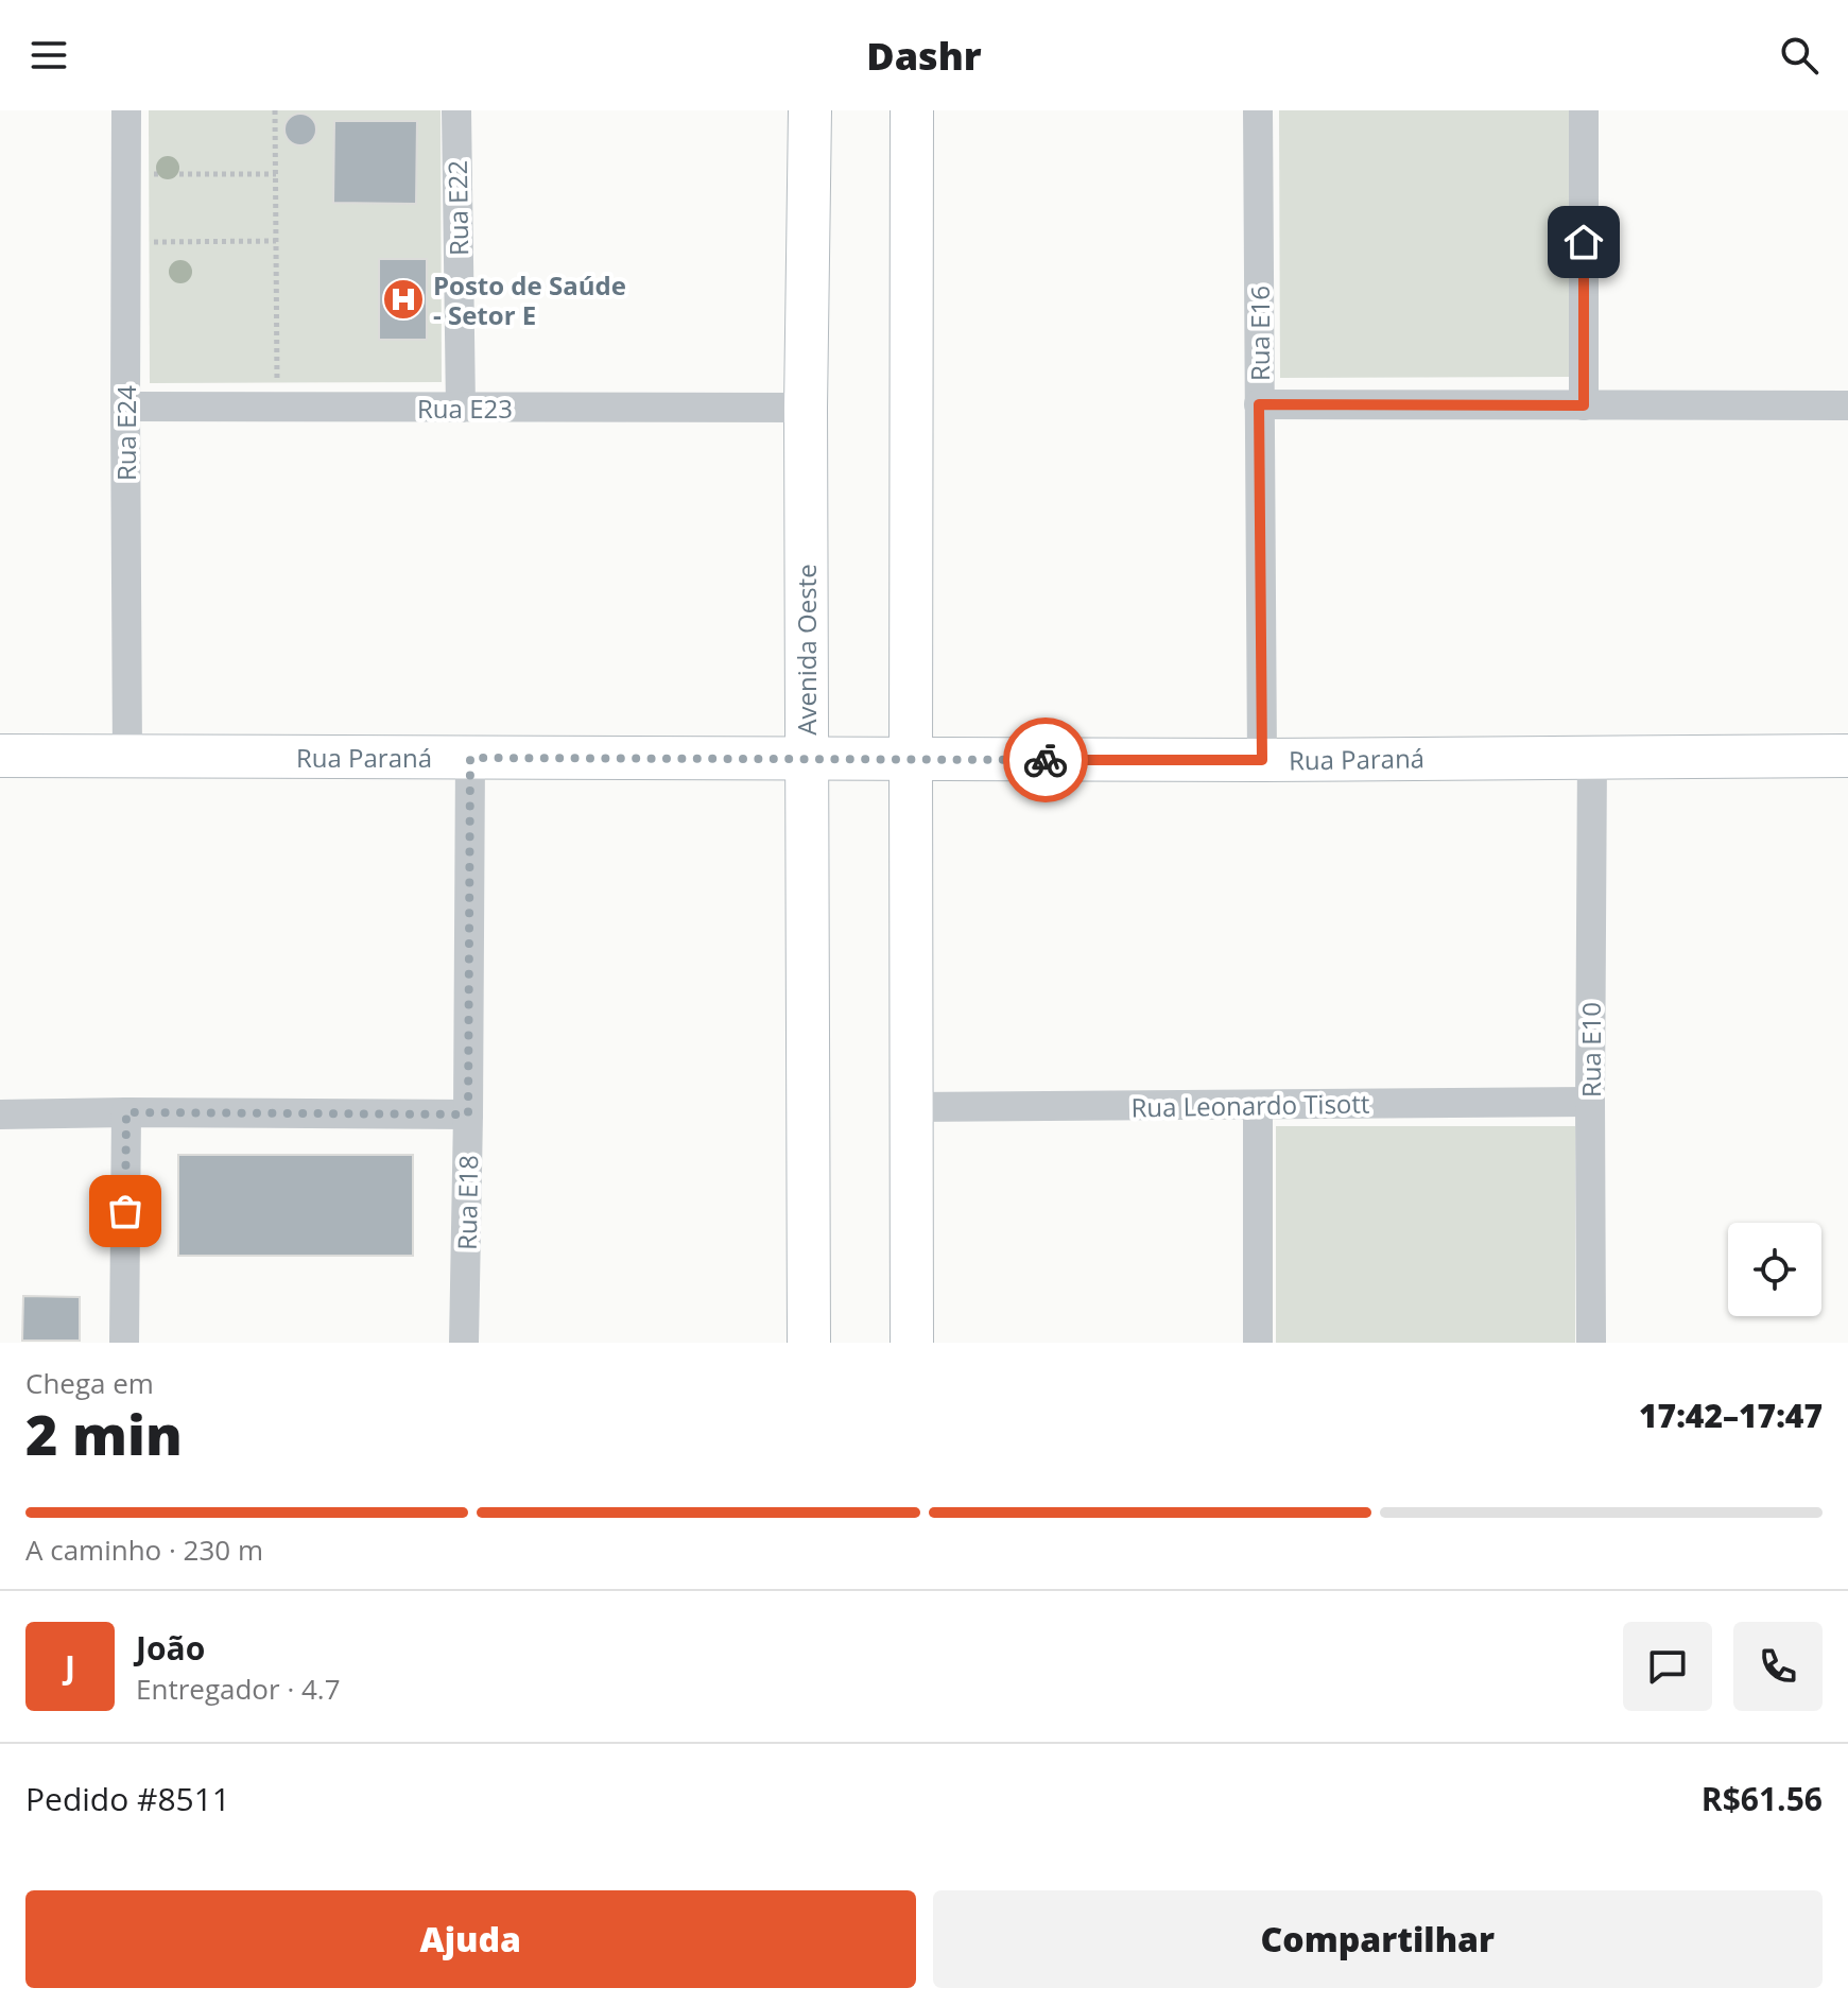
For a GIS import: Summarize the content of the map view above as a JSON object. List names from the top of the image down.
{
  "streets": {
    "street": [
      "Rua E22",
      "Rua E16",
      "Rua E23",
      "Rua E24",
      "Avenida Oeste",
      "Rua Paraná",
      "Rua E10",
      "Rua Leonardo Tisott",
      "Rua E18"
    ]
  },
  "crossings": [
    ["Rua E22", "Rua E23"],
    ["Rua E16", "Rua Paraná"],
    ["Rua E23", "Rua E24"],
    ["Rua E23", "Avenida Oeste"],
    ["Rua E24", "Rua Paraná"],
    ["Avenida Oeste", "Rua Paraná"],
    ["Rua Paraná", "Rua E10"],
    ["Rua Paraná", "Rua E18"],
    ["Rua E10", "Rua Leonardo Tisott"]
  ],
  "places": {
    "hospital": ["Posto de Saúde - Setor E"]
  },
  "page": {
    "header": "Dashr",
    "heading": ["2 min", "Chega em", "17:42–17:47"],
    "panel": [
      "João",
      "Entregador · 4.7",
      "Pedido #8511",
      "R$61.56"
    ],
    "bar": "A caminho · 230 m",
    "round": "J",
    "buttons": ["Ajuda", "Compartilhar"]
  }
}
